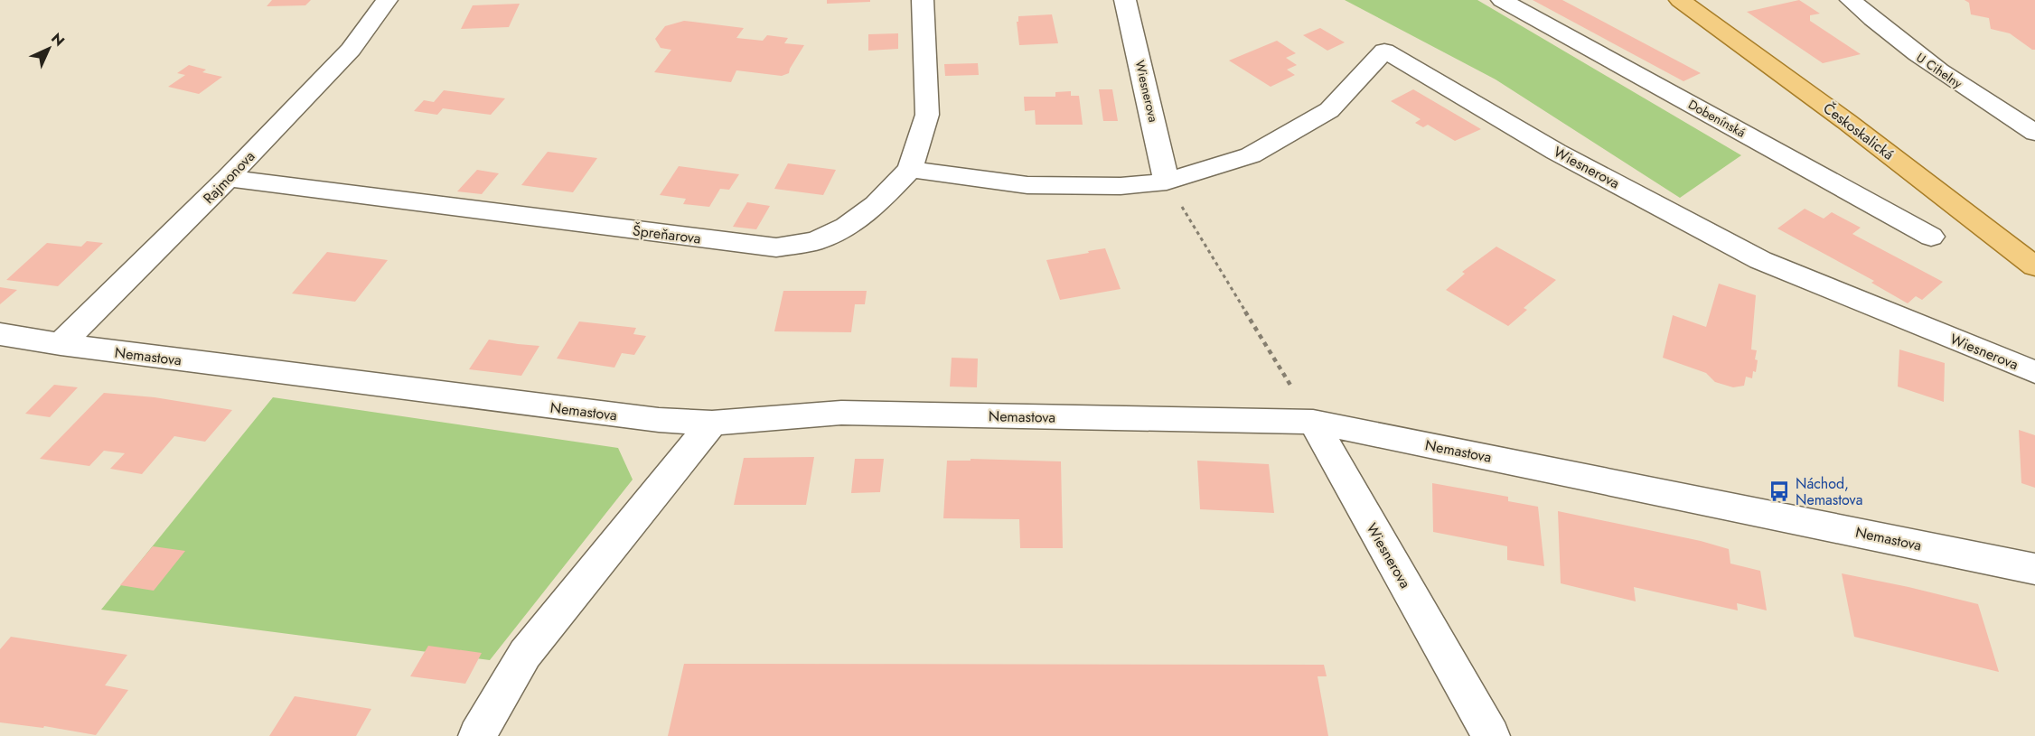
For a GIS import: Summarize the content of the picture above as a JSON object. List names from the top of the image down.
{
  "streets": {
    "main road": ["Českoskalická"],
    "street": [
      "U Cihelny",
      "Wiesnerova",
      "Dobenínská",
      "Rajmonova",
      "Špreňarova",
      "Nemastova"
    ]
  },
  "crossings": [
    ["Wiesnerova", "Nemastova"],
    ["Rajmonova", "Špreňarova"],
    ["Rajmonova", "Nemastova"]
  ],
  "places": {
    "bus stop": ["Náchod, Nemastova"]
  },
  "north": "top right"
}
